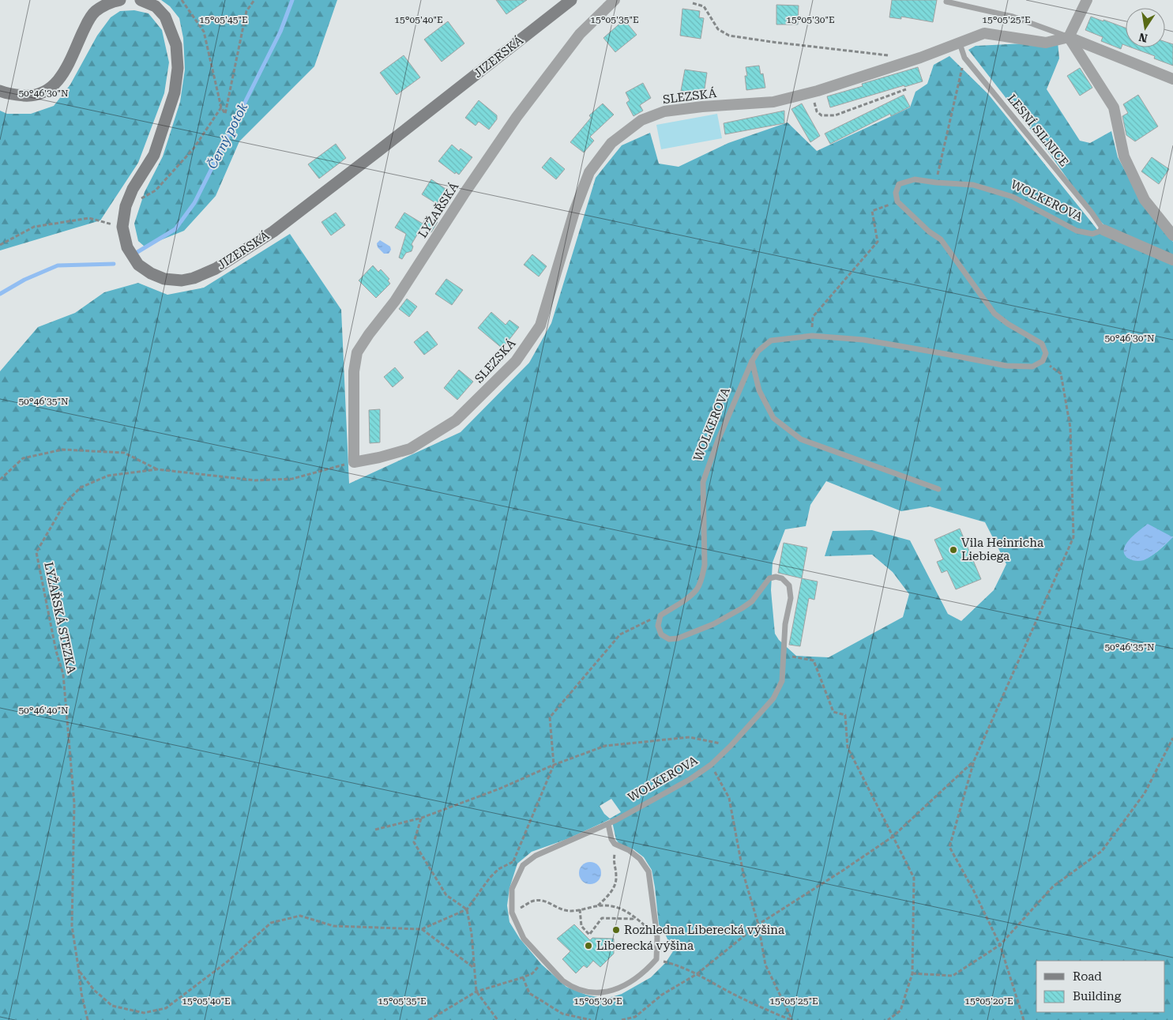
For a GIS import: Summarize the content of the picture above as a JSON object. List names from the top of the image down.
{
  "streets": {
    "street": ["JIZERSKÁ", "SLEZSKÁ", "LYŽAŘSKÁ"],
    "lane": ["LESNÍ SILNICE", "WOLKEROVA"],
    "path": ["LYŽAŘSKÁ STEZKA"]
  },
  "crossings": [
    ["SLEZSKÁ", "LESNÍ SILNICE"],
    ["SLEZSKÁ", "LYŽAŘSKÁ"],
    ["SLEZSKÁ", "LYŽAŘSKÁ STEZKA"],
    ["LESNÍ SILNICE", "WOLKEROVA"],
    ["LYŽAŘSKÁ", "LYŽAŘSKÁ STEZKA"]
  ],
  "water": ["Černý potok"],
  "places": ["Vila Heinricha Liebiega", "Rozhledna Liberecká výšina", "Liberecká výšina"],
  "legend": ["Road", "Building"],
  "north": "bottom",
  "coordinates": [
    "15°05'45\"E",
    "15°05'40\"E",
    "15°05'35\"E",
    "15°05'30\"E",
    "15°05'25\"E",
    "50°46'30\"N",
    "50°46'35\"N",
    "50°46'40\"N",
    "15°05'20\"E"
  ]
}
